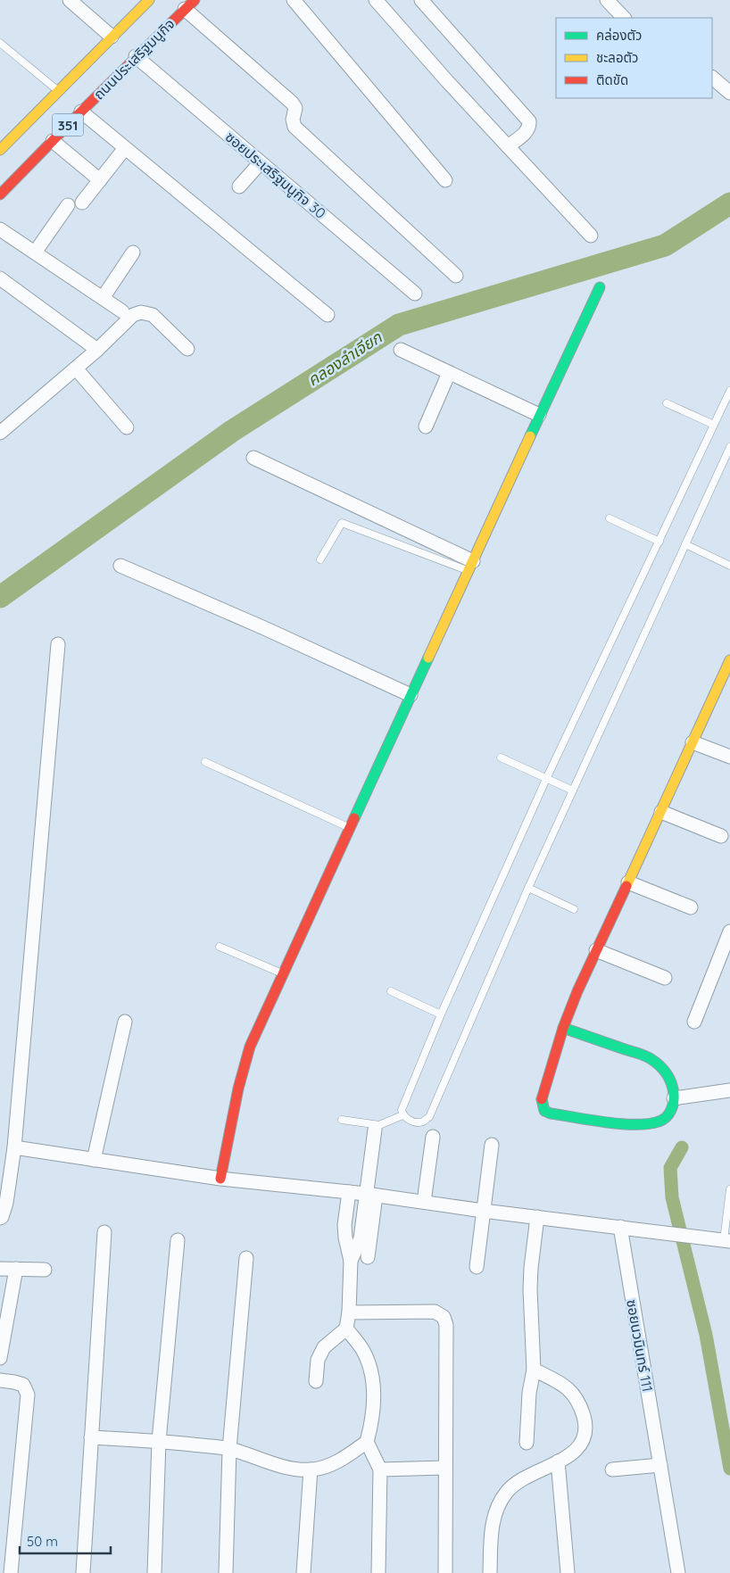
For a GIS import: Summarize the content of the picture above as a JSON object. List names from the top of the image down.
{
  "streets": {
    "street": [
      "ถนนประเสริฐมนูกิจ",
      "351",
      "ซอยประเสริฐมนูกิจ 30",
      "ซอยนวมินทร์ 111"
    ]
  },
  "crossings": [
    ["ถนนประเสริฐมนูกิจ", "ซอยประเสริฐมนูกิจ 30"]
  ],
  "water": ["คลองลำเจียก"],
  "legend": ["คล่องตัว", "ชะลอตัว", "ติดขัด"],
  "scale_bar": "50 m"
}
